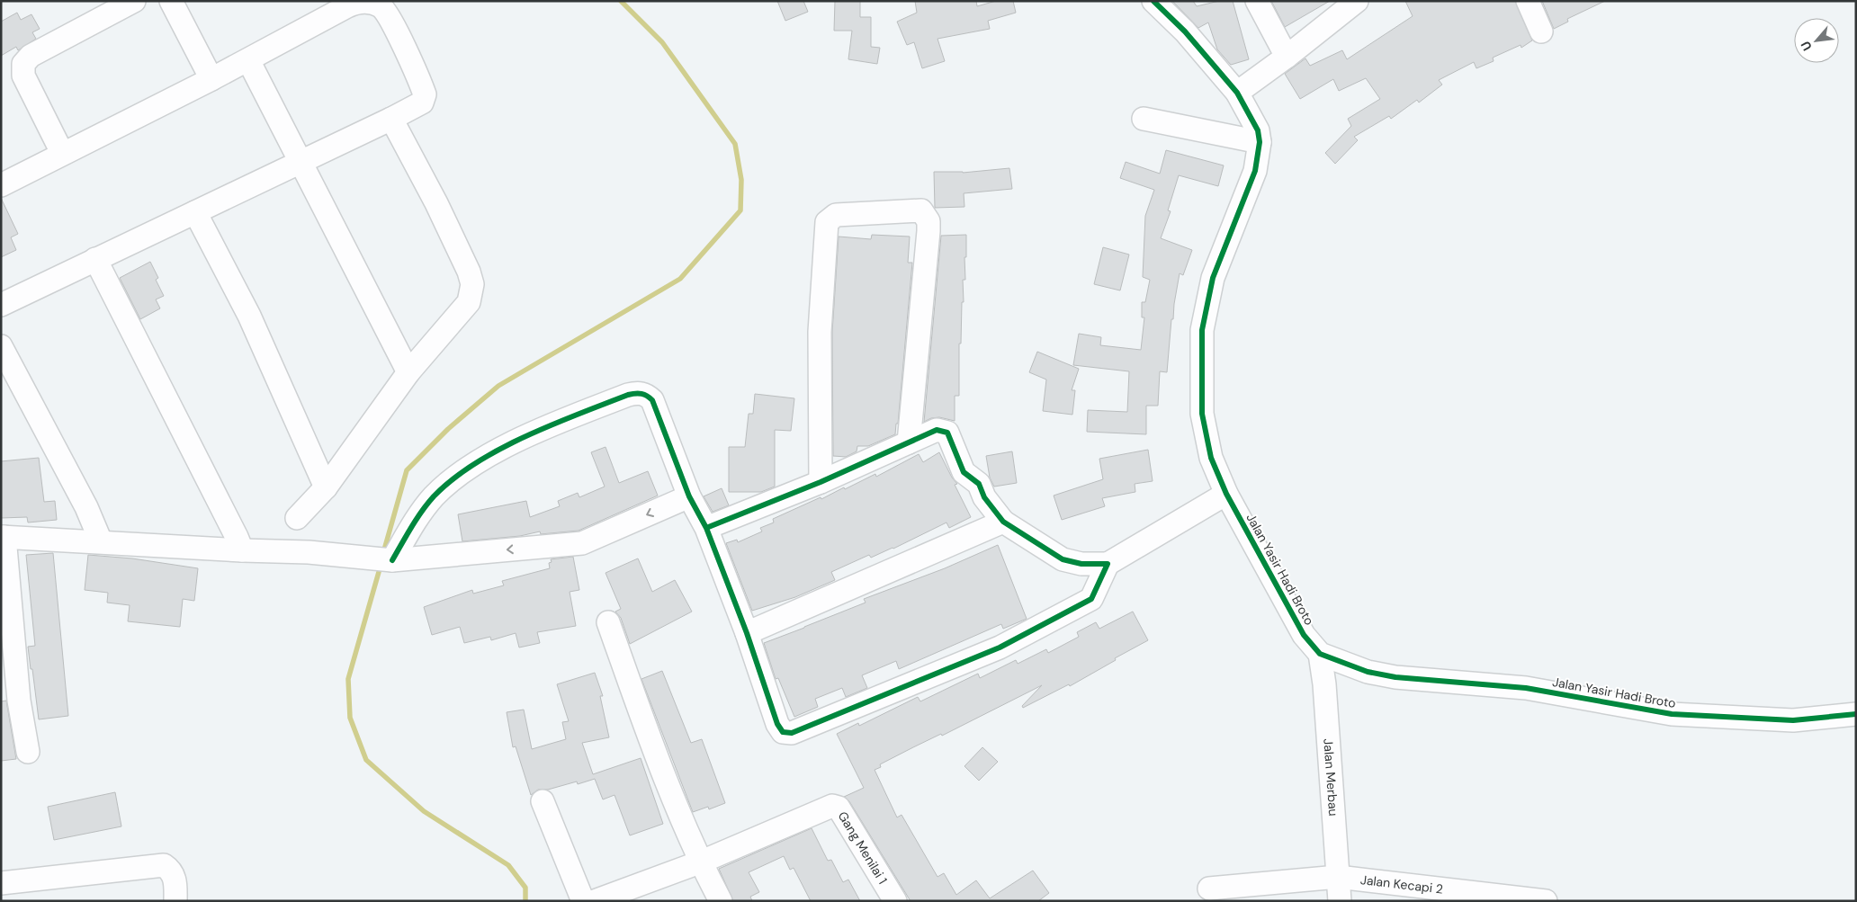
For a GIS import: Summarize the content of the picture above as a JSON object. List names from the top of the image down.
{
  "streets": {
    "street": [
      "Jalan Yasir Hadi Broto",
      "Jalan Merbau",
      "Gang Menilai 1",
      "Jalan Kecapi 2"
    ]
  },
  "crossings": [
    ["Jalan Yasir Hadi Broto", "Jalan Merbau"],
    ["Jalan Merbau", "Jalan Kecapi 2"]
  ],
  "north": "bottom left"
}
